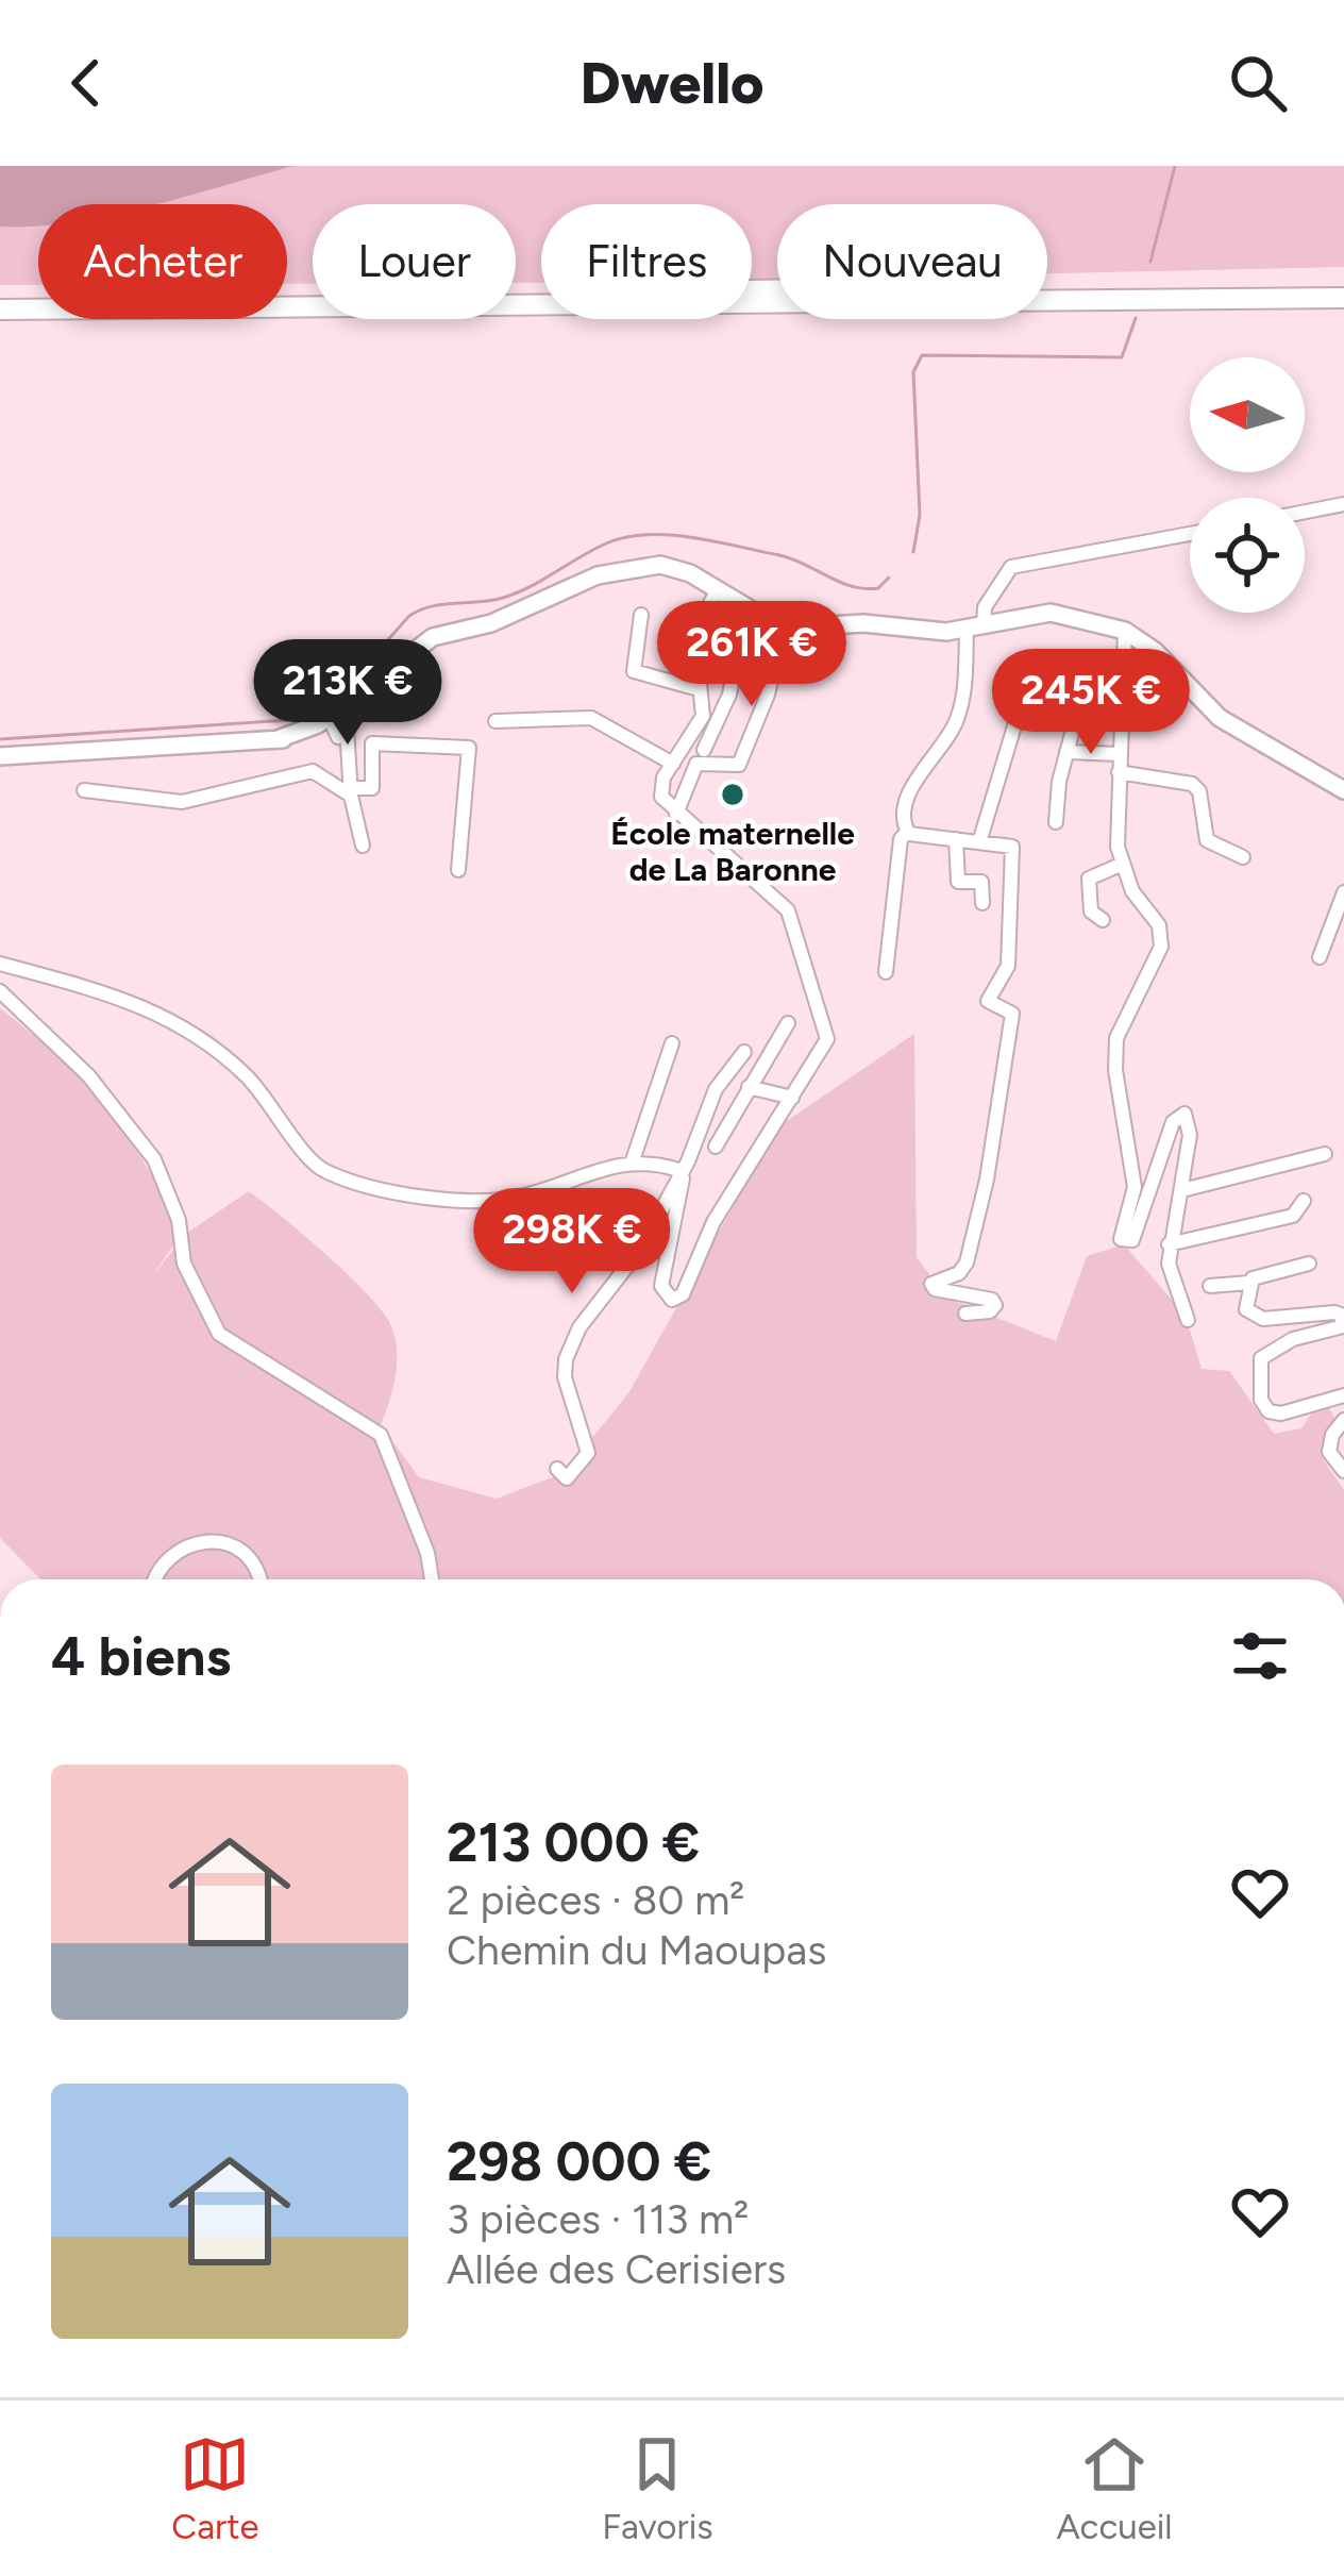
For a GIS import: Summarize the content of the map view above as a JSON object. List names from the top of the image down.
{
  "places": ["École maternelle de La Baronne"],
  "north": "left",
  "page": {
    "header": "Dwello",
    "chip": [
      "Acheter",
      "Louer",
      "Filtres",
      "Nouveau"
    ],
    "price": [
      "261K €",
      "213K €",
      "245K €",
      "298K €"
    ],
    "heading": "4 biens",
    "list": [
      {
        "name": "213 000 €",
        "note": "2 pièces · 80 m² · Chemin du Maoupas"
      },
      {
        "name": "298 000 €",
        "note": "3 pièces · 113 m² · Allée des Cerisiers"
      }
    ],
    "tabs": ["Carte", "Favoris", "Accueil"]
  }
}
